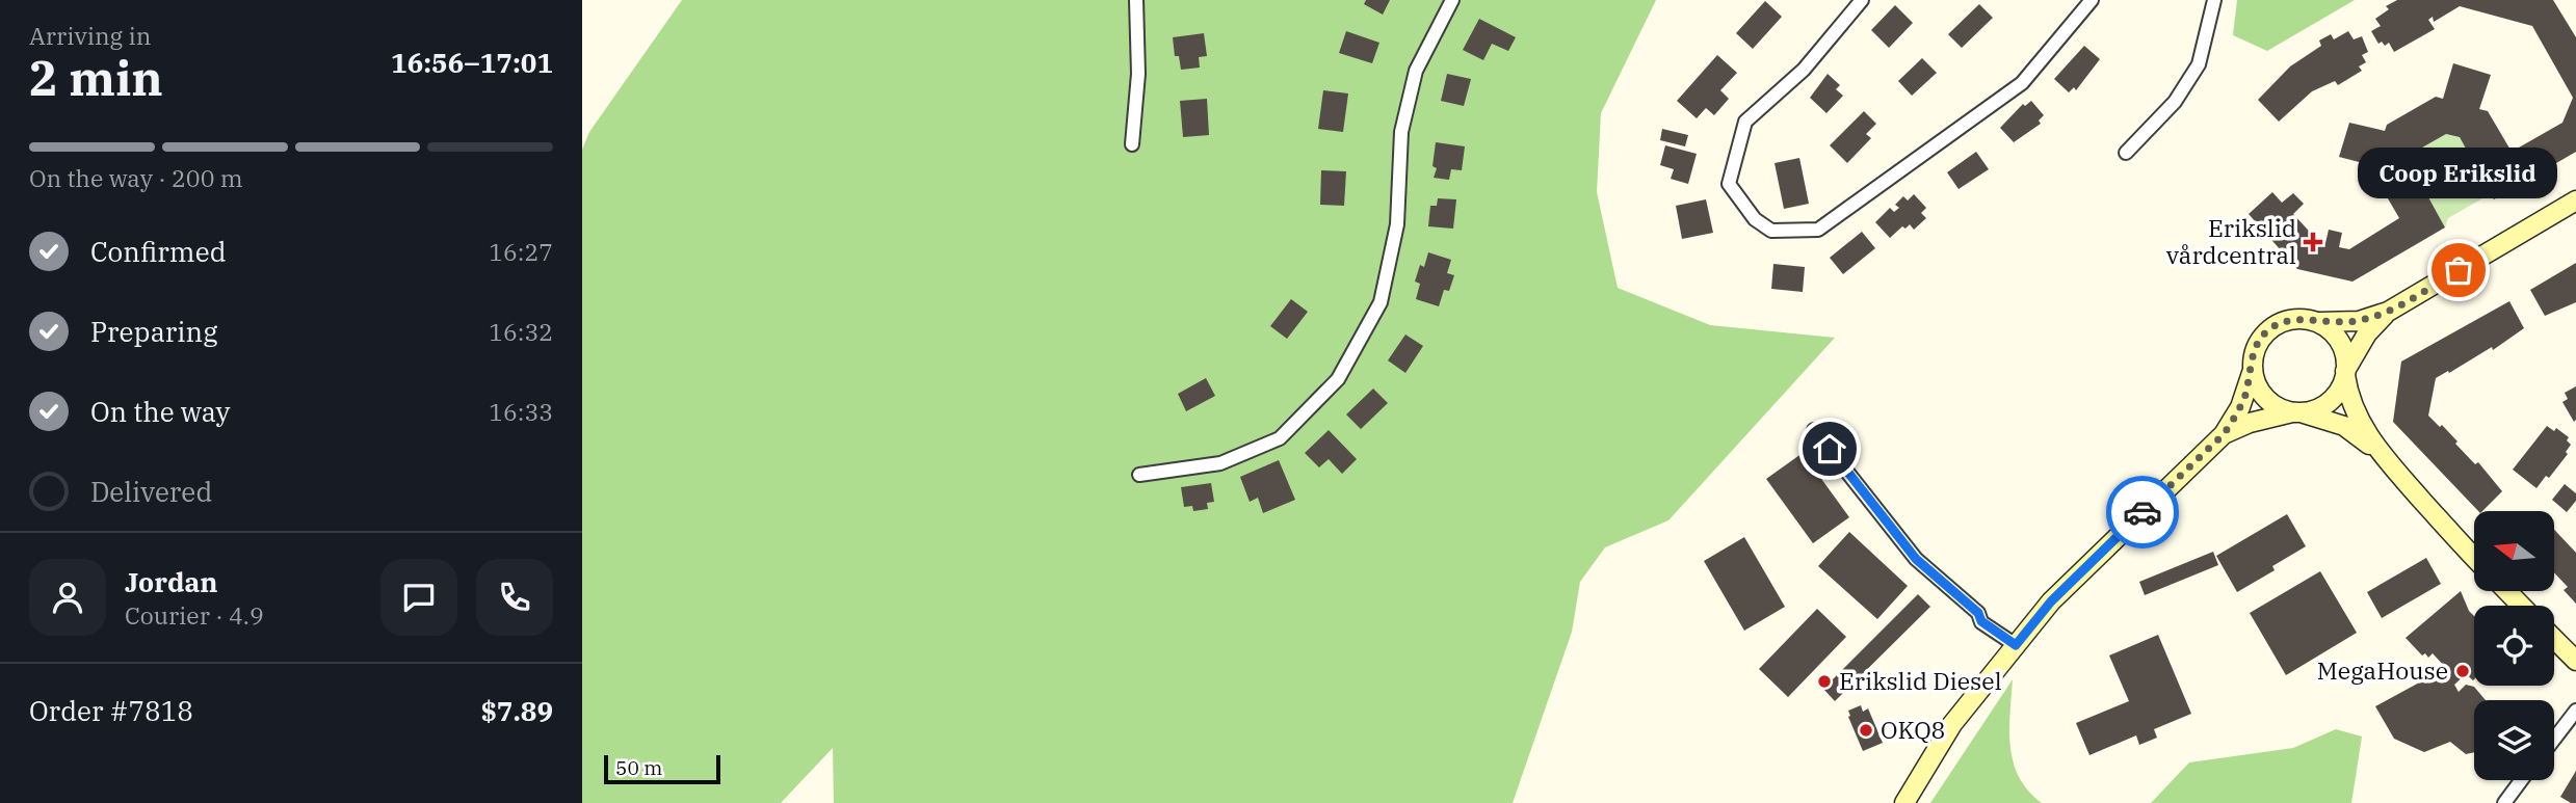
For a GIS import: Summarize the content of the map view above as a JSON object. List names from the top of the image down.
{
  "places": {
    "health": ["Erikslid vårdcentral"],
    "other": [
      "Coop Erikslid",
      "MegaHouse",
      "Erikslid Diesel",
      "OKQ8"
    ]
  },
  "scale_bar": "50 m",
  "north": "left",
  "page": {
    "heading": ["2 min", "Arriving in", "16:56–17:01"],
    "panel": [
      "Jordan",
      "Courier · 4.9",
      "Order #7818",
      "$7.89"
    ],
    "bar": "On the way · 200 m",
    "bubble": "Coop Erikslid",
    "list": [
      ["Confirmed", "16:27"],
      ["Preparing", "16:32"],
      ["On the way", "16:33"],
      "Delivered"
    ],
    "scale": "50 m"
  }
}
